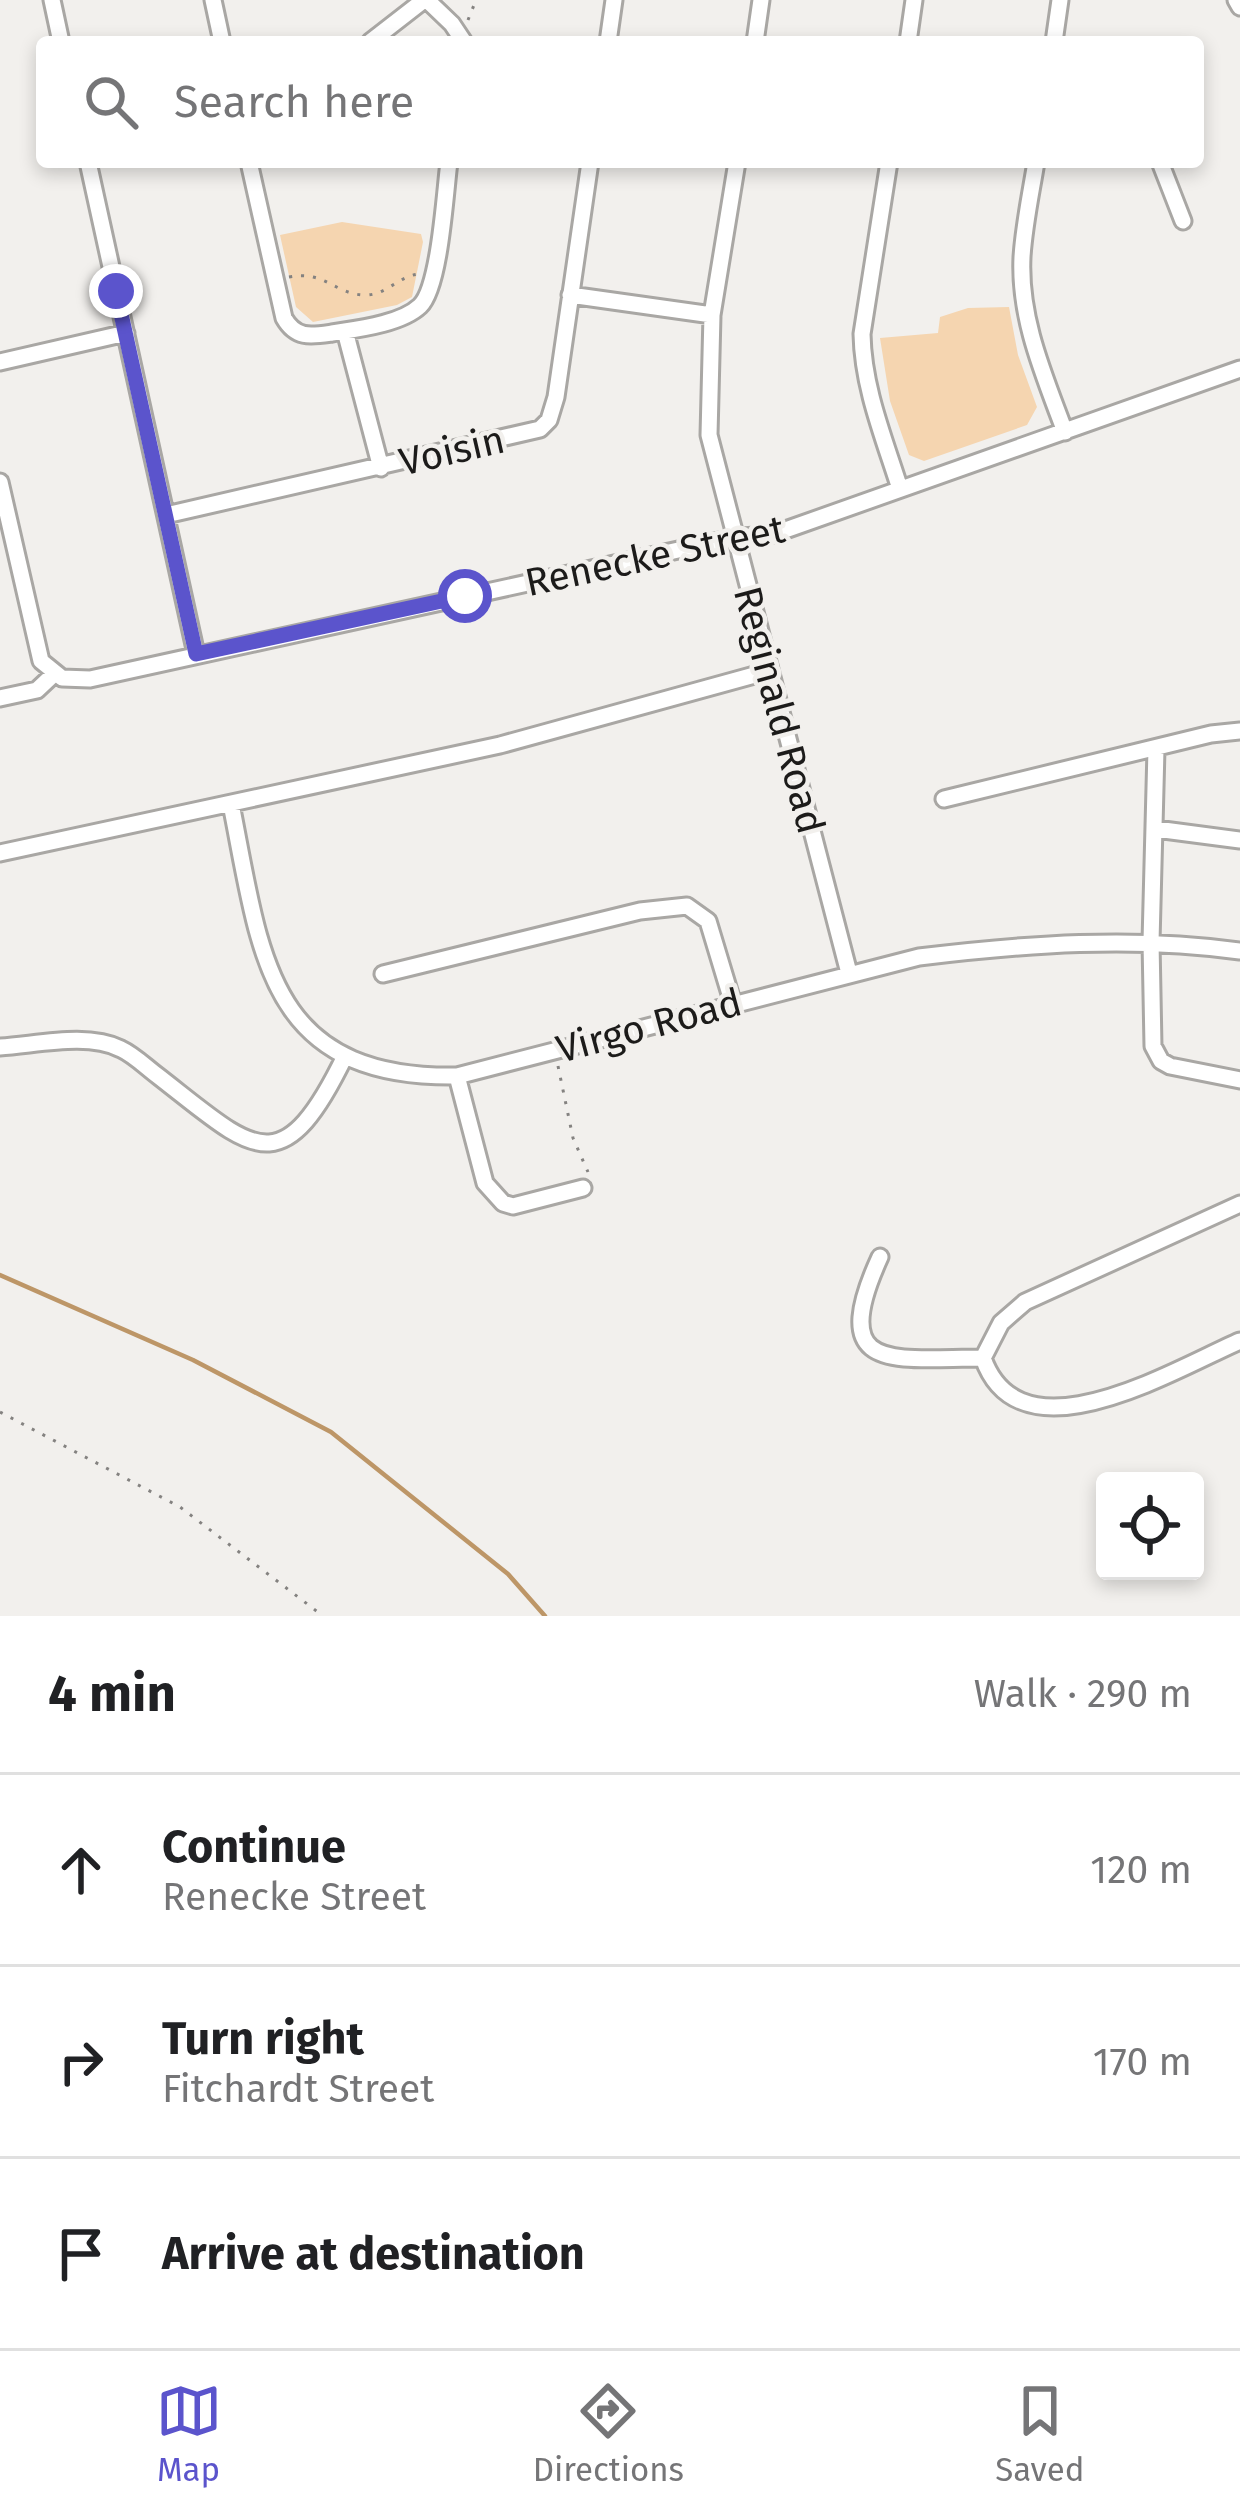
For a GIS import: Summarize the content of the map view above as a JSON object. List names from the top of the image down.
{
  "streets": {
    "street": [
      "Voisin",
      "Renecke Street",
      "Reginald Road",
      "Virgo Road"
    ]
  },
  "crossings": [
    ["Renecke Street", "Reginald Road"],
    ["Reginald Road", "Virgo Road"]
  ],
  "page": {
    "search": "Search here",
    "heading": ["4 min", "Walk · 290 m"],
    "list": [
      ["Continue", "Renecke Street", "120 m"],
      ["Turn right", "Fitchardt Street", "170 m"],
      "Arrive at destination"
    ],
    "nav": ["Map", "Directions", "Saved"]
  }
}
